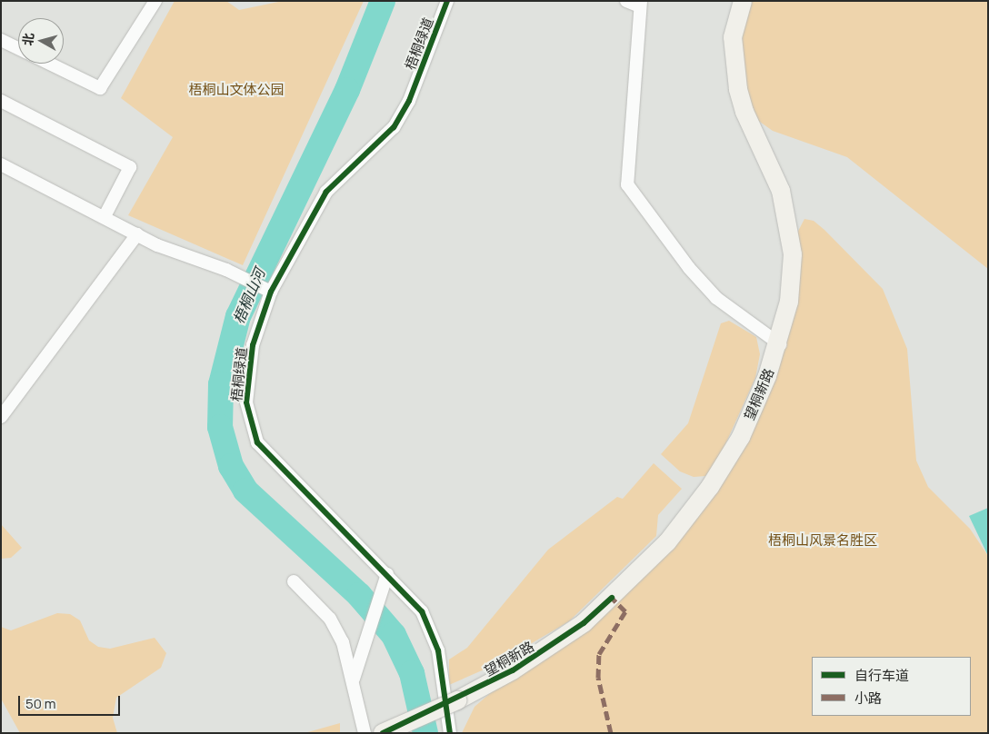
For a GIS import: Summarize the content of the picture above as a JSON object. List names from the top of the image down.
{
  "streets": {
    "street": ["梧桐绿道", "望桐新路"]
  },
  "water": ["梧桐山河"],
  "parks": ["梧桐山文体公园", "梧桐山风景名胜区"],
  "legend": ["自行车道", "小路"],
  "scale_bar": "50 m",
  "north": "left"
}
